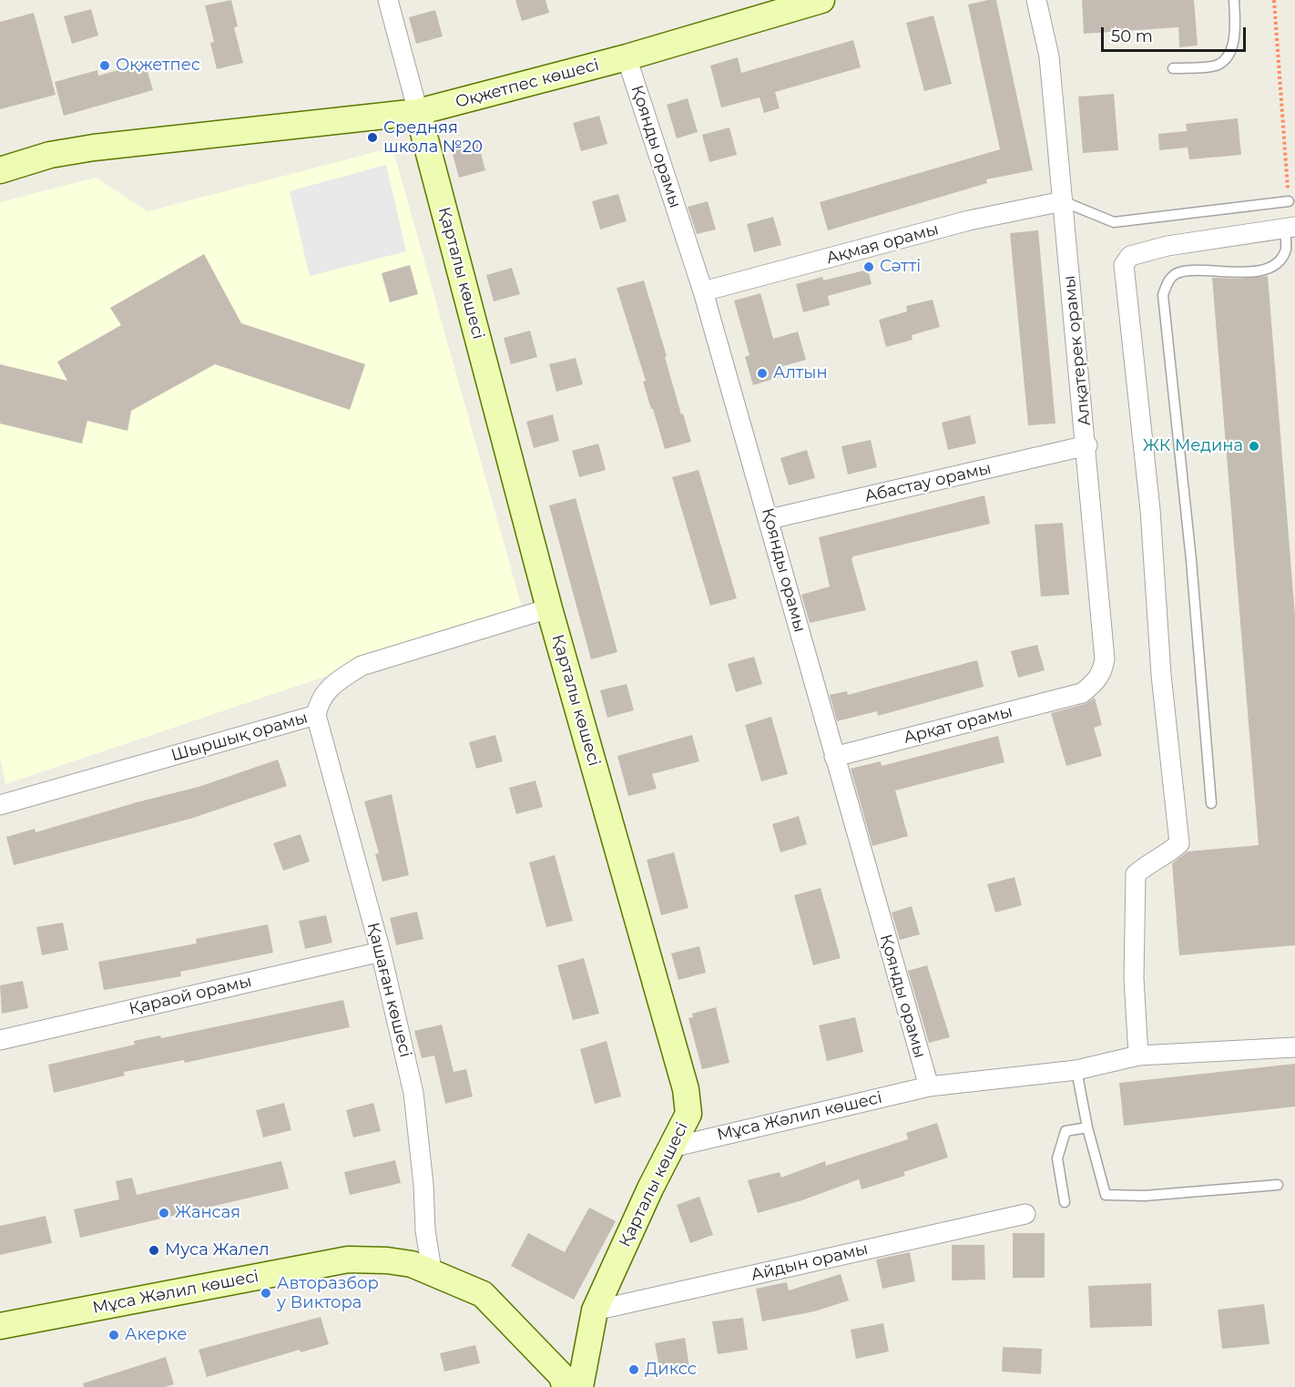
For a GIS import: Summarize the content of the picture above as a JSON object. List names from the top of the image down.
{
  "streets": {
    "street": [
      "Оқжетпес көшесі",
      "Қоянды орамы",
      "Ақмая орамы",
      "Қарталы көшесі",
      "Алқатерек орамы",
      "Абастау орамы",
      "Арқат орамы",
      "Шыршық орамы",
      "Қашаған көшесі",
      "Қараой орамы",
      "Мұса Жәлил көшесі",
      "Айдын орамы"
    ]
  },
  "crossings": [
    ["Оқжетпес көшесі", "Қоянды орамы"],
    ["Оқжетпес көшесі", "Қарталы көшесі"],
    ["Қоянды орамы", "Ақмая орамы"],
    ["Қоянды орамы", "Абастау орамы"],
    ["Қоянды орамы", "Арқат орамы"],
    ["Қоянды орамы", "Мұса Жәлил көшесі"],
    ["Ақмая орамы", "Алқатерек орамы"],
    ["Қарталы көшесі", "Шыршық орамы"],
    ["Қарталы көшесі", "Мұса Жәлил көшесі"],
    ["Қарталы көшесі", "Айдын орамы"],
    ["Алқатерек орамы", "Абастау орамы"],
    ["Алқатерек орамы", "Арқат орамы"],
    ["Шыршық орамы", "Қашаған көшесі"],
    ["Қашаған көшесі", "Қараой орамы"],
    ["Қашаған көшесі", "Мұса Жәлил көшесі"]
  ],
  "places": [
    "Оқжетпес",
    "Средняя школа №20",
    "Сәттi",
    "Алтын",
    "ЖК Медина",
    "Жансая",
    "Муса Жалел",
    "Авторазбор у Виктора",
    "Акерке",
    "Диксс"
  ],
  "scale_bar": "50 m"
}
